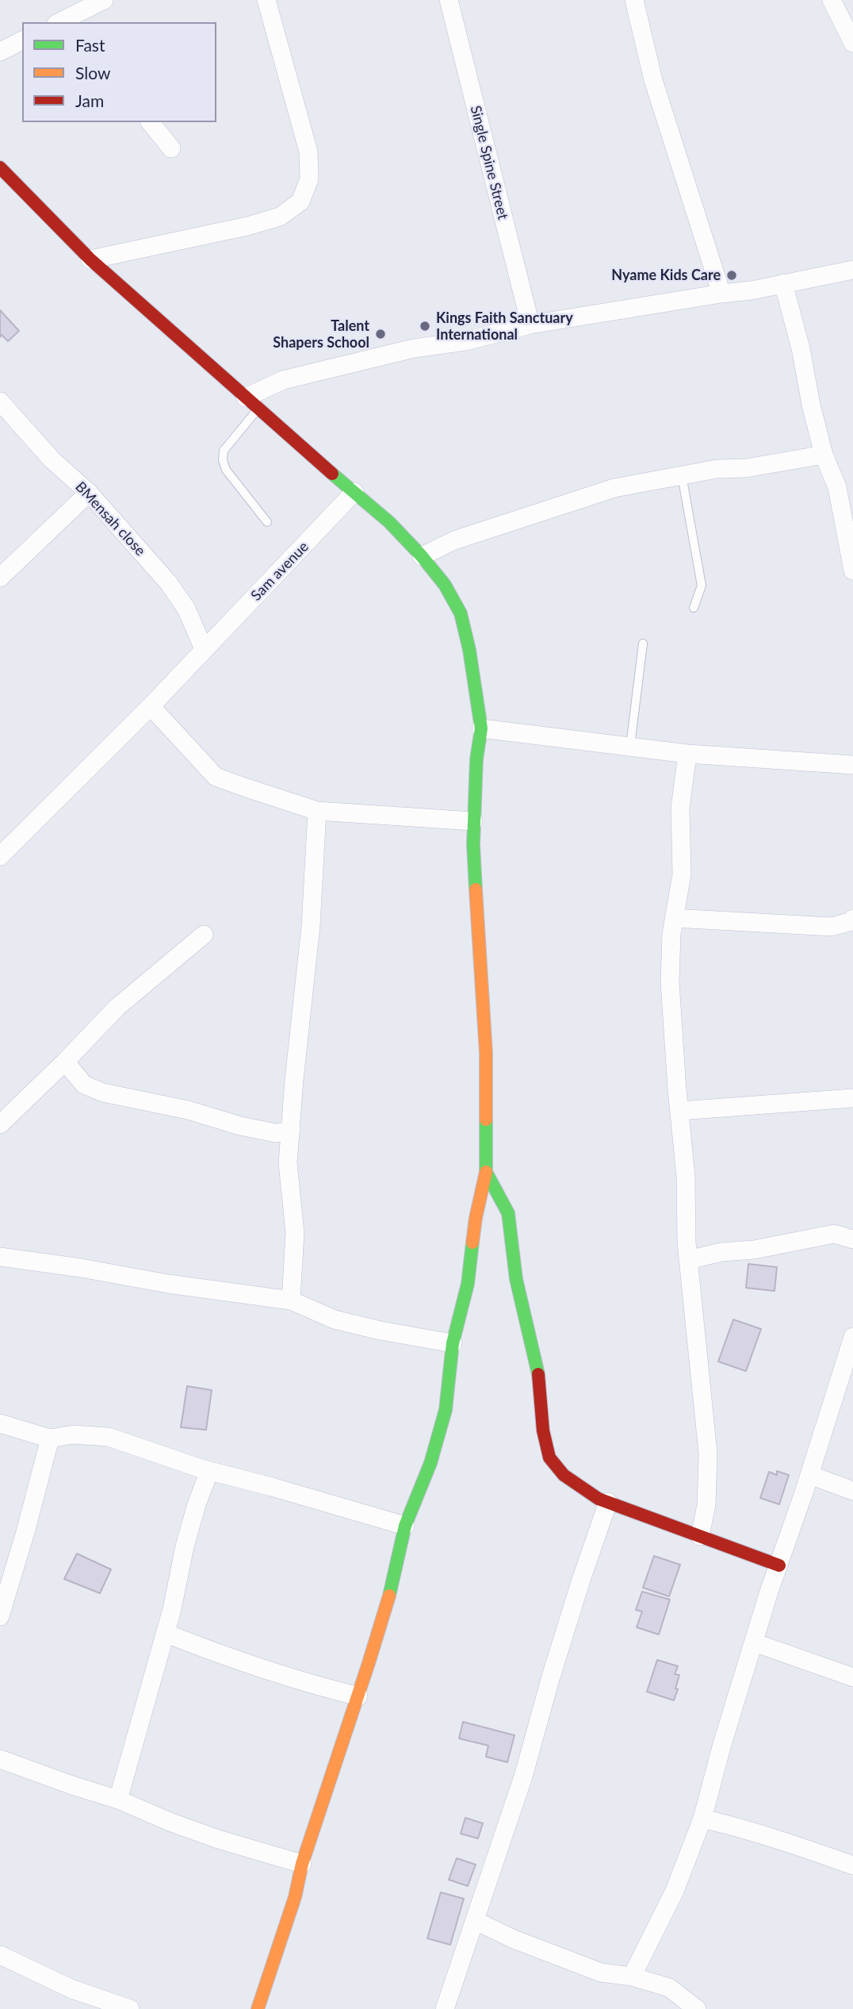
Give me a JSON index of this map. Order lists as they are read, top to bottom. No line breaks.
{"streets":{"street":["Single Spine Street","BMensah close","Sam avenue"]},"crossings":[["BMensah close","Sam avenue"]],"places":["Nyame Kids Care","Kings Faith Sanctuary International","Talent Shapers School"],"legend":["Fast","Slow","Jam"]}
